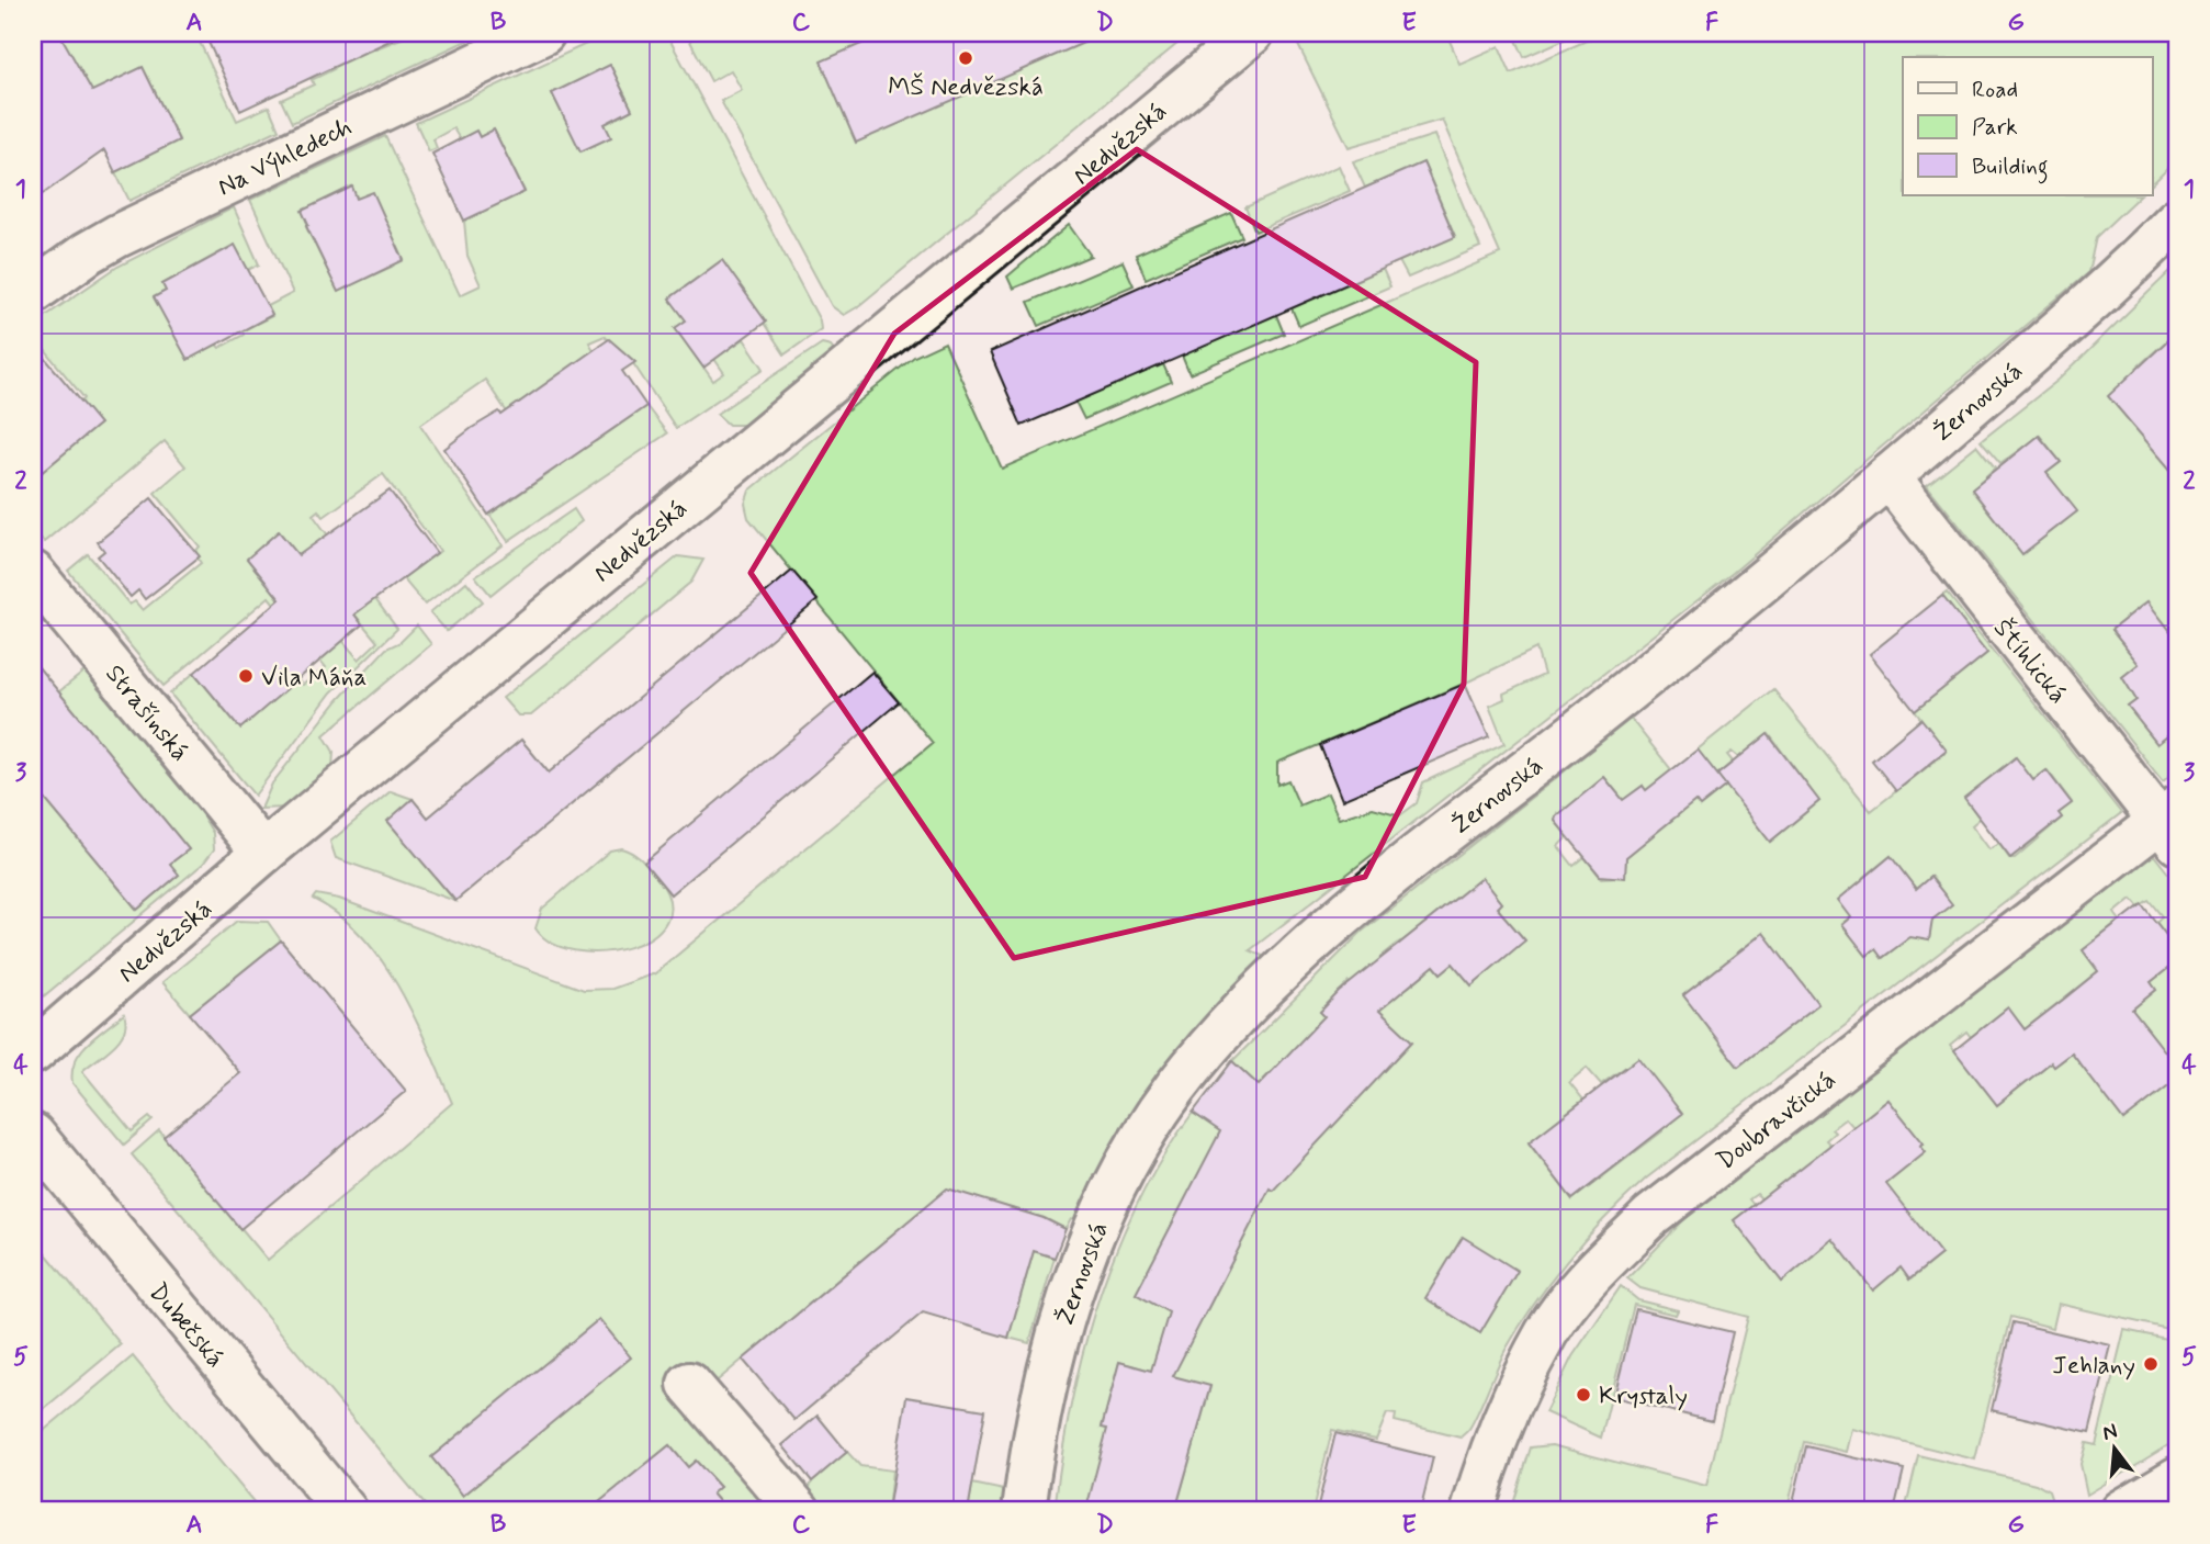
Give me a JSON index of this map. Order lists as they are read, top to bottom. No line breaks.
{"streets":{"street":["Nedvězská","Na Výhledech","Žernovská","Štíhlická","Strašínská","Doubravčická","Dubečská"]},"crossings":[["Nedvězská","Strašínská"],["Žernovská","Štíhlická"],["Štíhlická","Doubravčická"]],"places":["MŠ Nedvězská","Vila Máňa","Jehlany","Krystaly"],"legend":["Road","Park","Building"],"north":"top","grid":{"columns":["A","B","C","D","E","F","G"],"rows":["1","2","3","4","5"]}}
